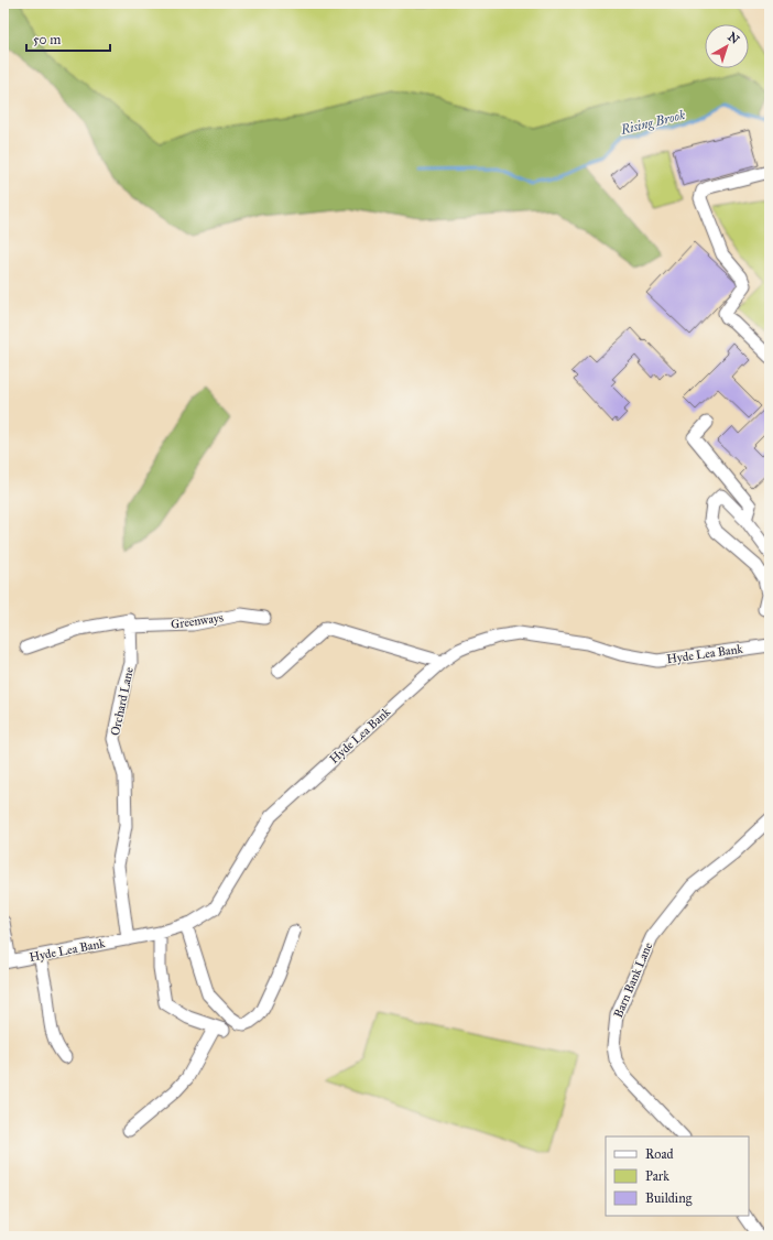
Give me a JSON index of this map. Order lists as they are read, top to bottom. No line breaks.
{"streets":{"street":["Greenways","Hyde Lea Bank","Orchard Lane","Barn Bank Lane"]},"crossings":[["Greenways","Orchard Lane"],["Hyde Lea Bank","Orchard Lane"]],"water":["Rising Brook"],"legend":["Road","Park","Building"],"scale_bar":"50 m","north":"top right"}
